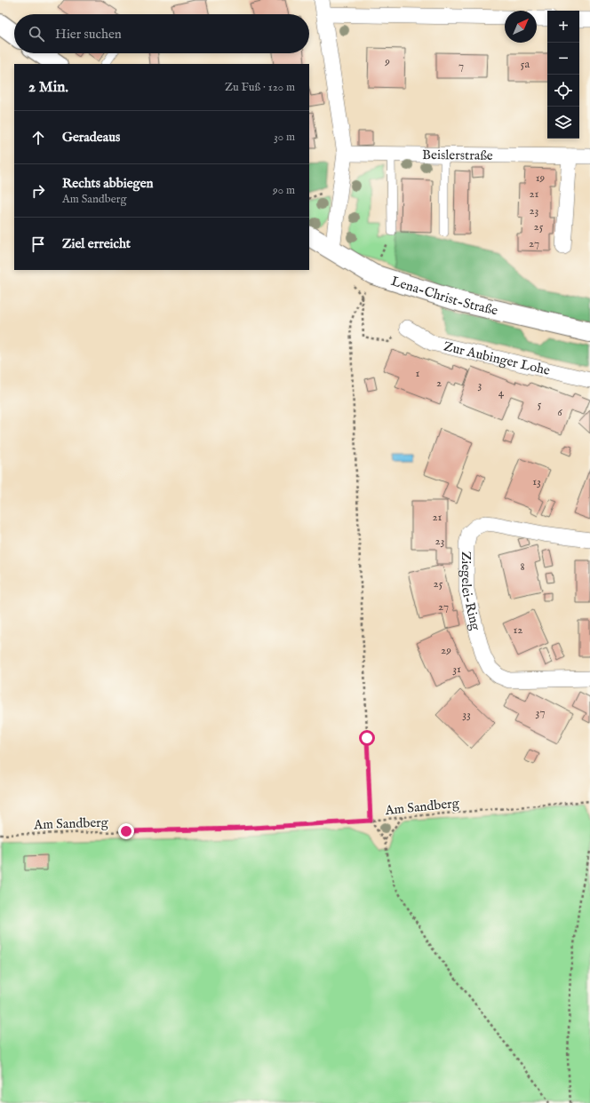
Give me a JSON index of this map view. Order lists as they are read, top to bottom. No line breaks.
{"streets":{"street":["Beislerstraße","Lena-Christ-Straße","Zur Aubinger Lohe","Ziegelei-Ring"],"path":["Am Sandberg"]},"house_numbers":["9","5a","7","19","21","23","25","27","1","2","3","4","5","6","13","21","23","8","25","27","12","29","31","37","33"],"north":"top right","page":{"map_buttons":["+","−"],"search":"Hier suchen","heading":["2 Min.","Zu Fuß · 120 m"],"list":[["Geradeaus","30 m"],["Rechts abbiegen","Am Sandberg","90 m"],"Ziel erreicht"]}}
